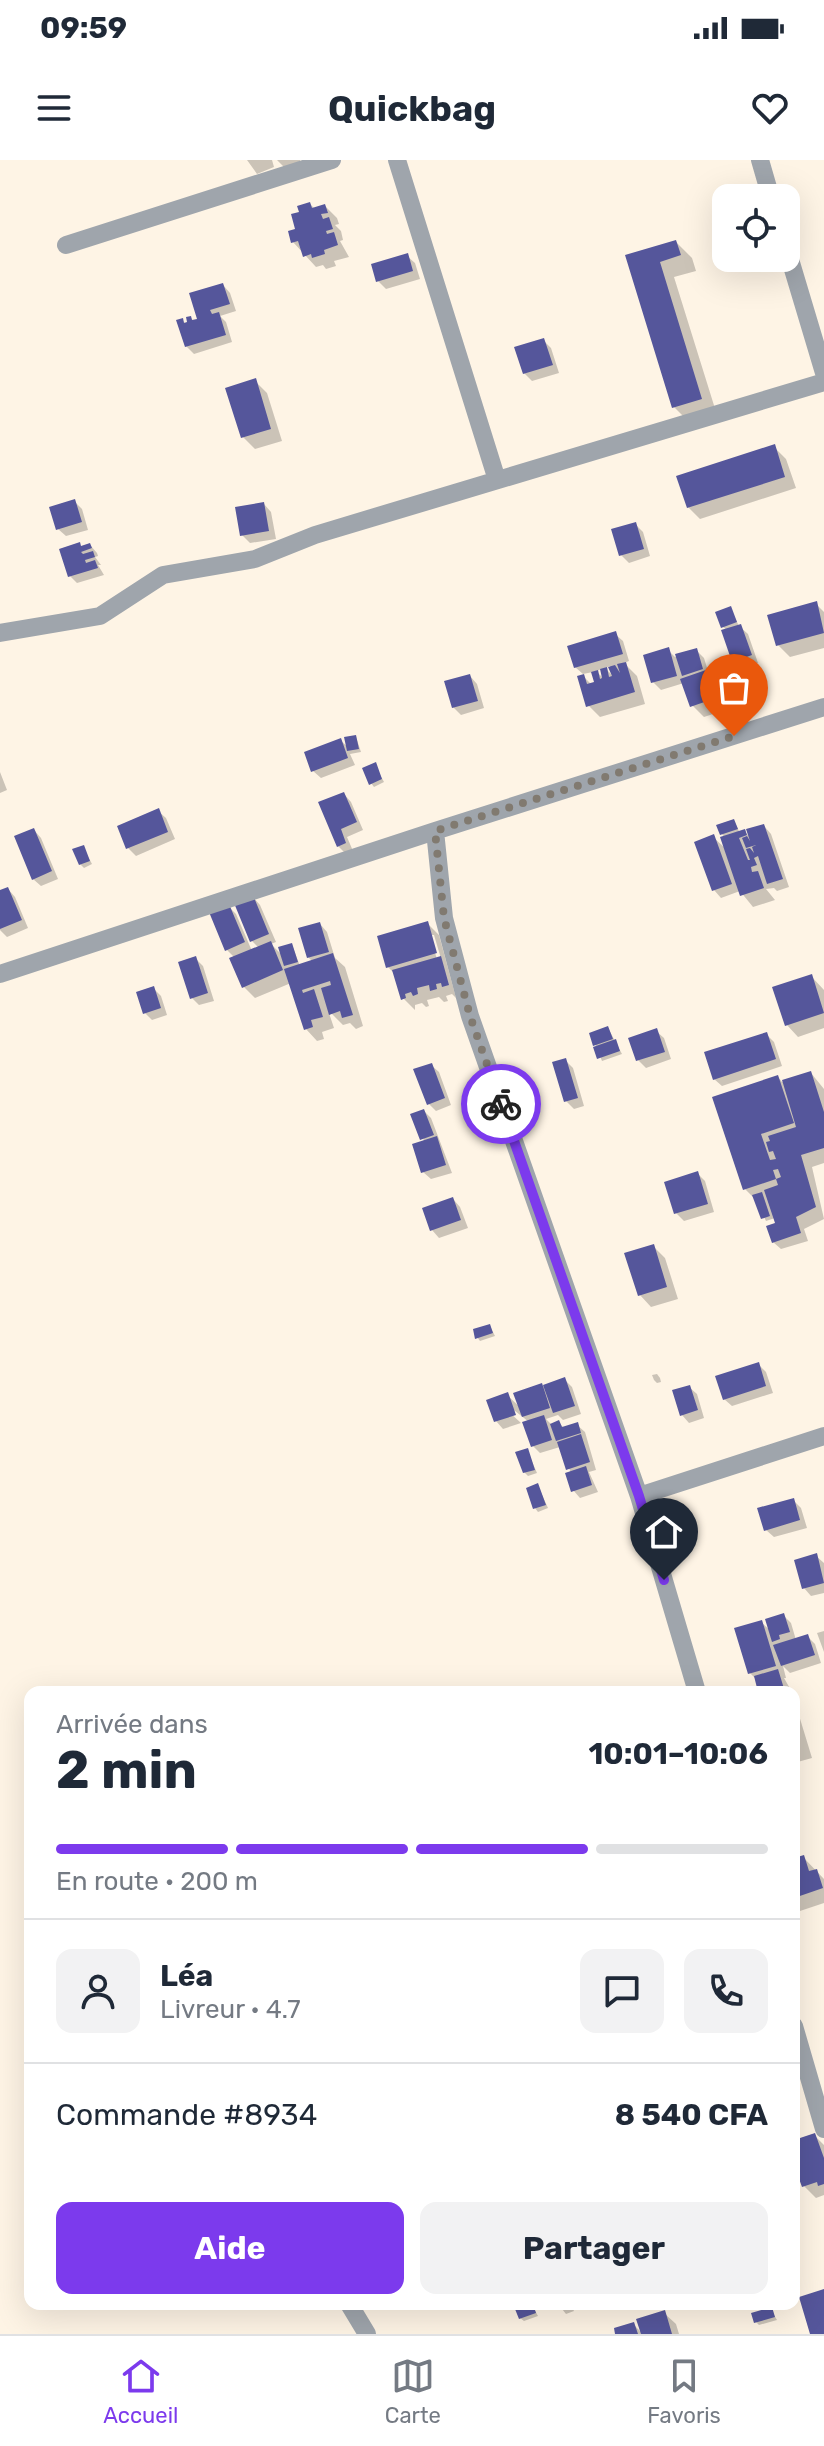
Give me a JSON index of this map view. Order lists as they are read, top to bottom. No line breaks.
{"page":{"status":"09:59","header":"Quickbag","heading":["2 min","Arrivée dans","10:01–10:06"],"panel":["Léa","Livreur · 4.7","Commande #8934","8 540 CFA"],"bar":"En route · 200 m","buttons":["Aide","Partager"],"tabs":["Accueil","Carte","Favoris"]}}
